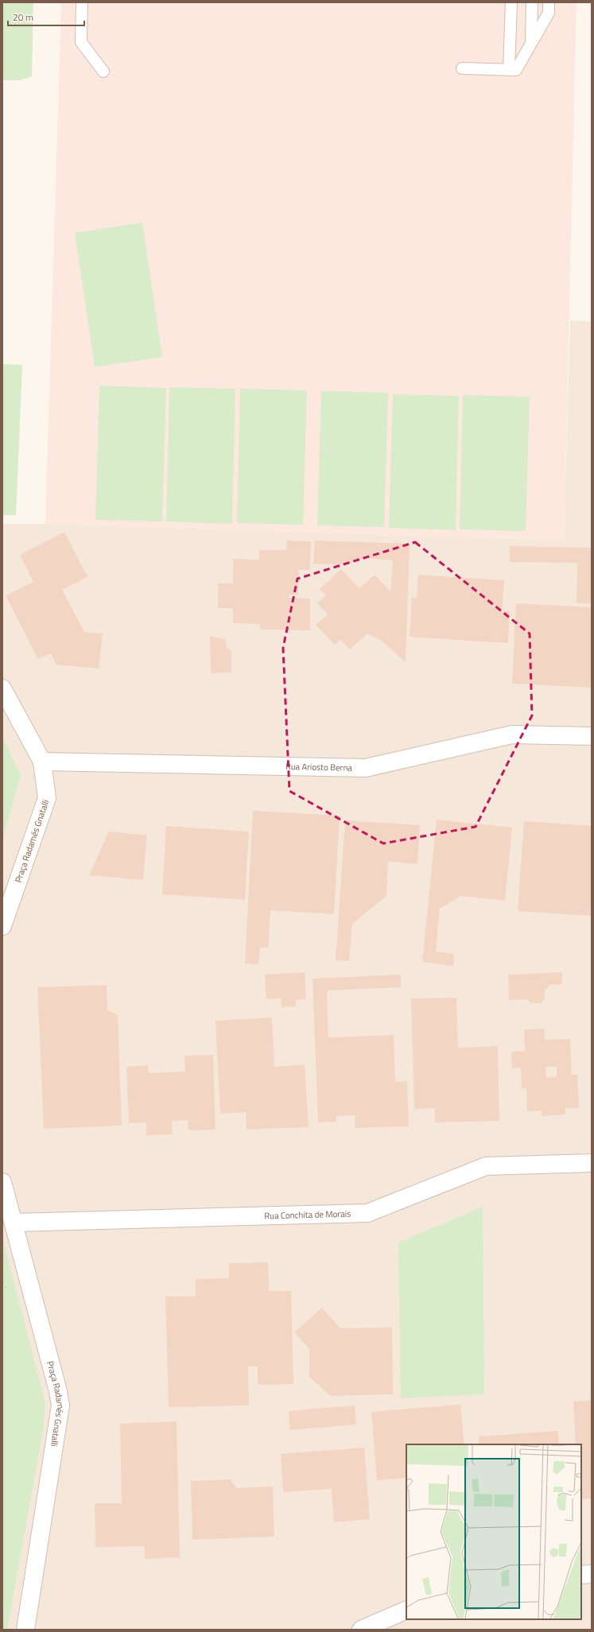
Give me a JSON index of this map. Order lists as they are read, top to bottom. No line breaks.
{"streets":{"street":["Rua Ariosto Berna","Praça Radamés Gnatalli","Rua Conchita de Morais"]},"crossings":[["Rua Ariosto Berna","Praça Radamés Gnatalli"],["Praça Radamés Gnatalli","Rua Conchita de Morais"]],"scale_bar":"20 m"}
